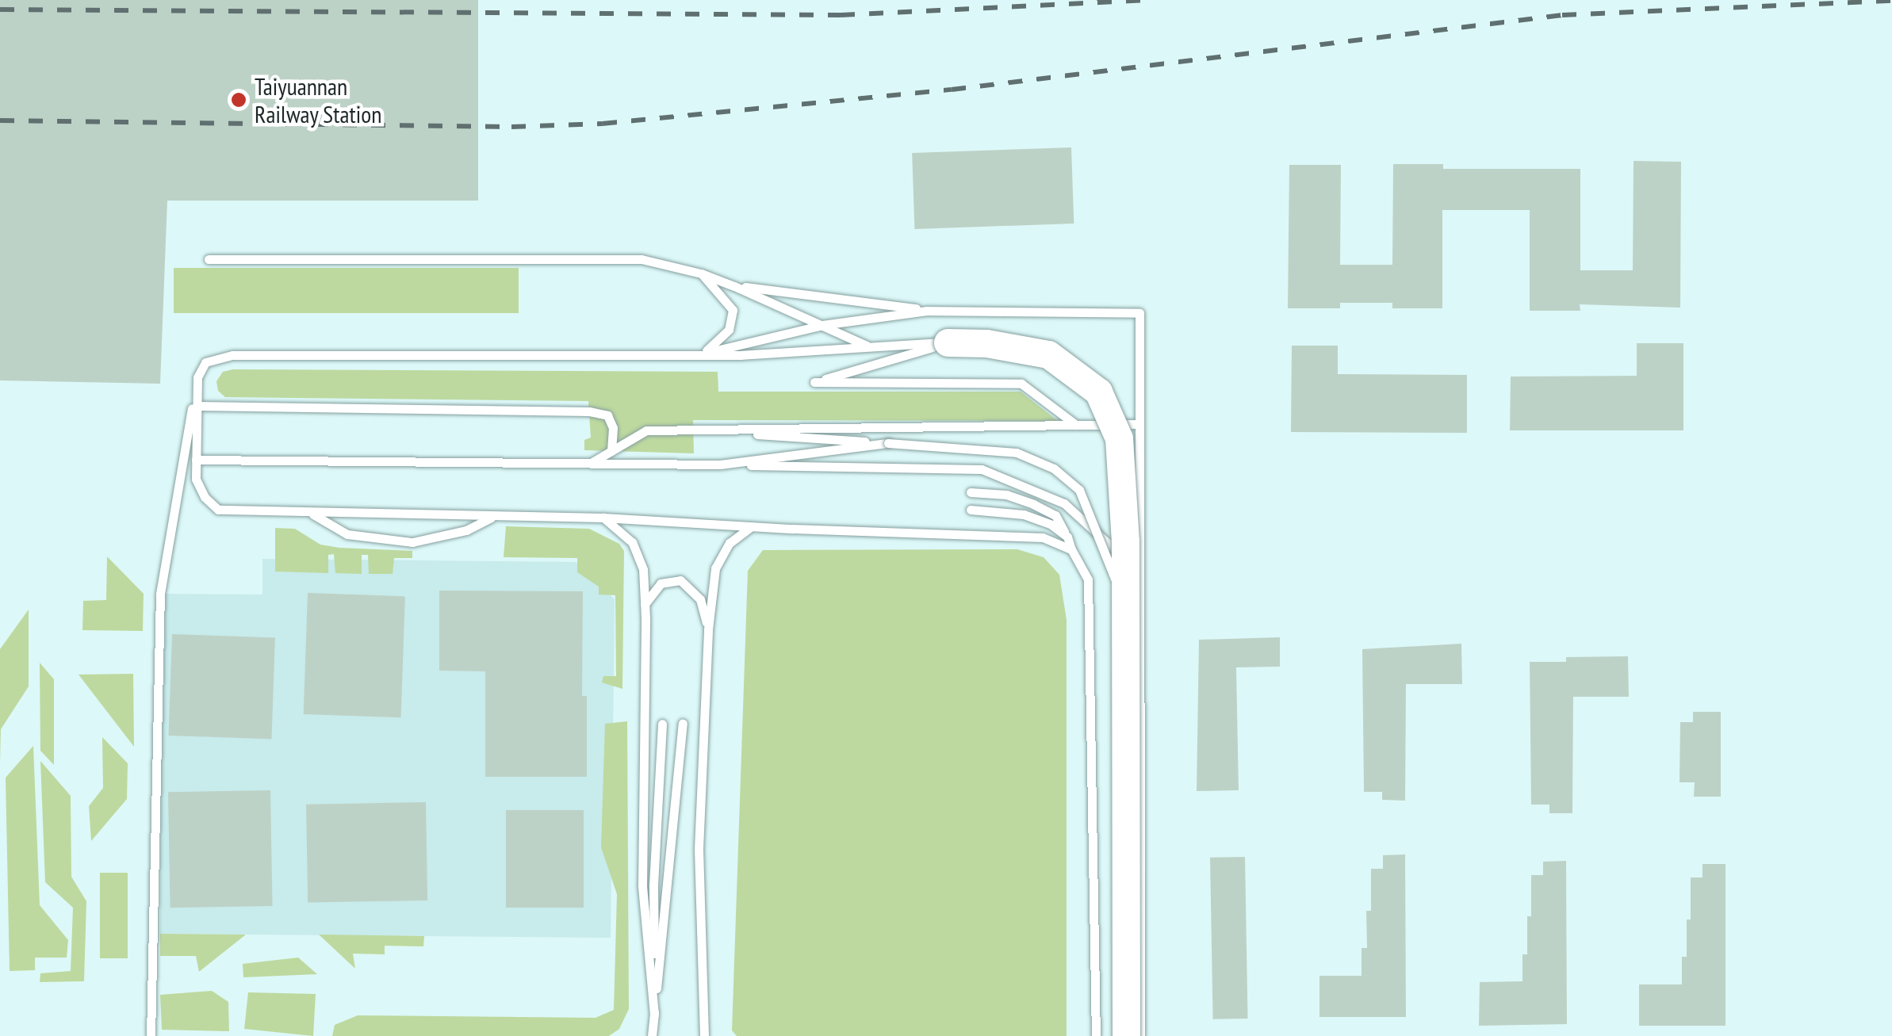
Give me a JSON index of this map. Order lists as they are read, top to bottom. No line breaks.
{"places":["Taiyuannan Railway Station"]}
